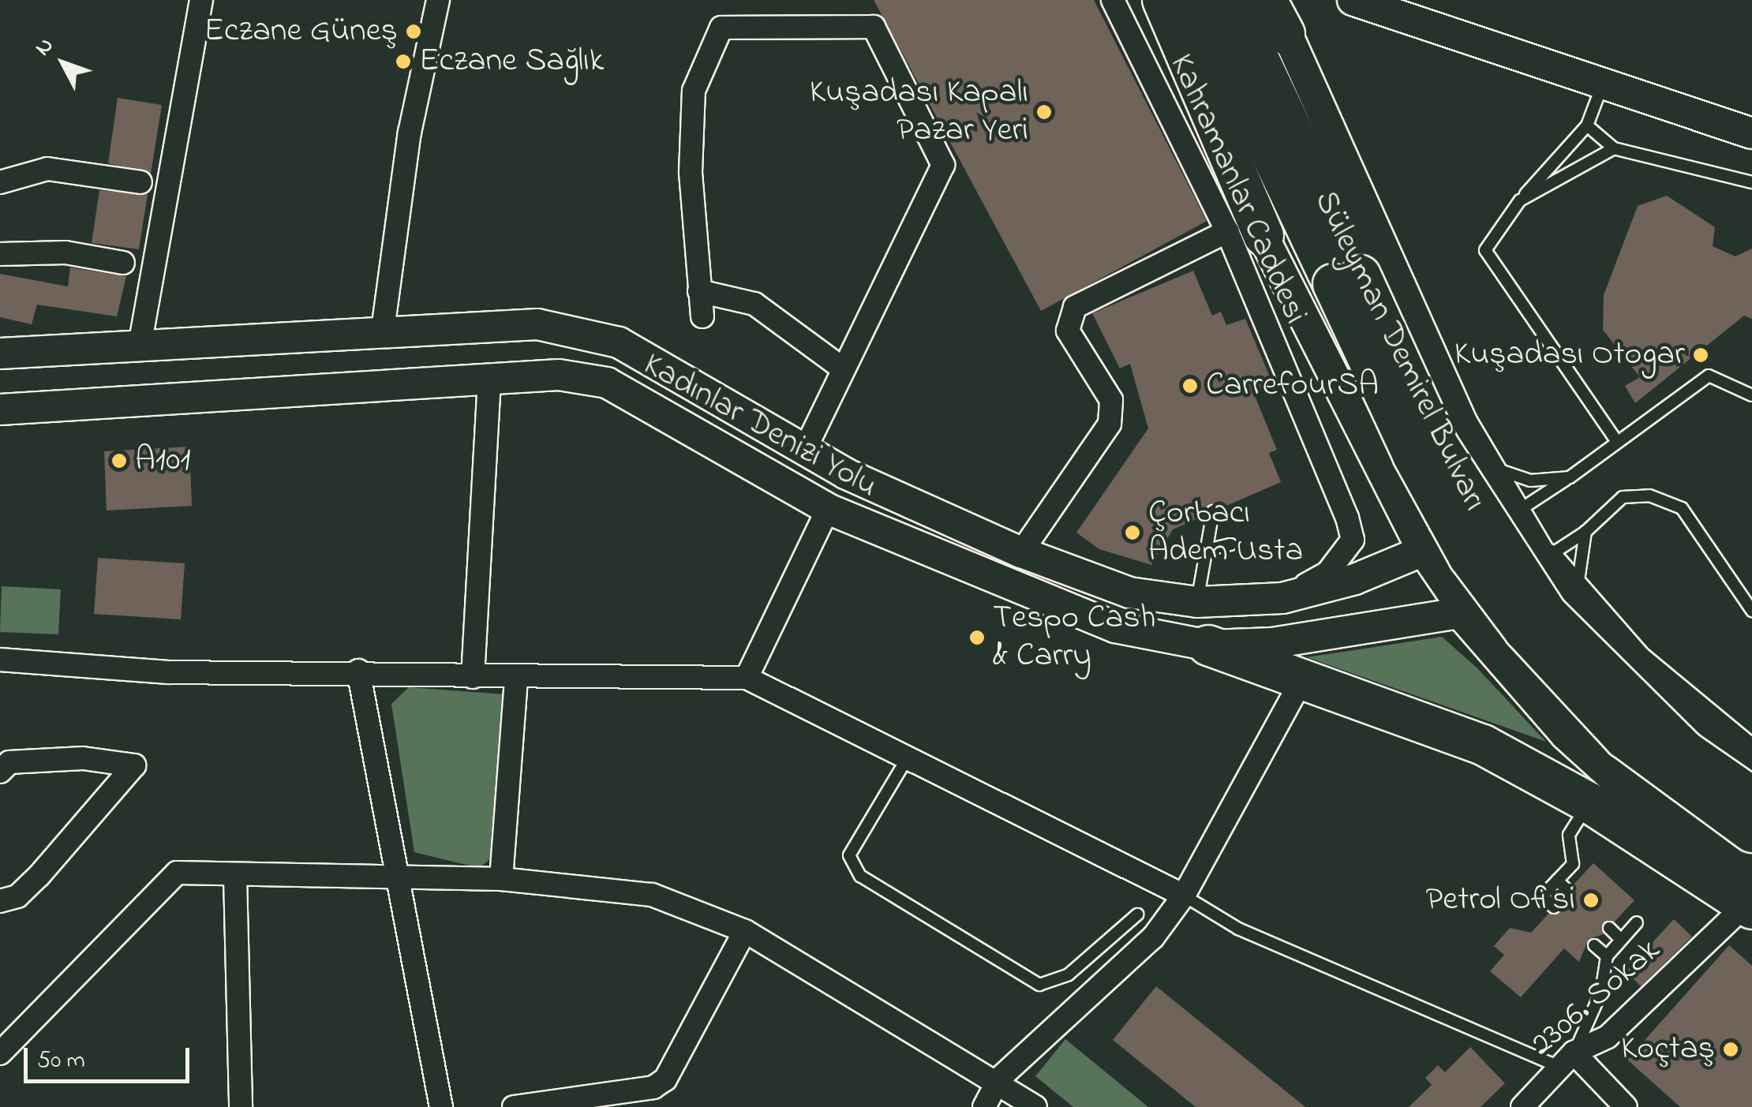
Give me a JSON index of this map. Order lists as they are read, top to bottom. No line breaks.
{"streets":{"highway":["Süleyman Demirel Bulvarı"],"main road":["Kadınlar Denizi Yolu"],"street":["Kahramanlar Caddesi","2306. Sokak"]},"crossings":[["Kahramanlar Caddesi","Kadınlar Denizi Yolu"]],"places":["Eczane Güneş","Eczane Sağlık","Kuşadası Kapalı Pazar Yeri","Kuşadası Otogar","CarrefourSA","A101","Çorbacı Adem Usta","Tespo Cash & Carry","Petrol Ofisi","Koçtaş"],"scale_bar":"50 m","north":"top left"}
